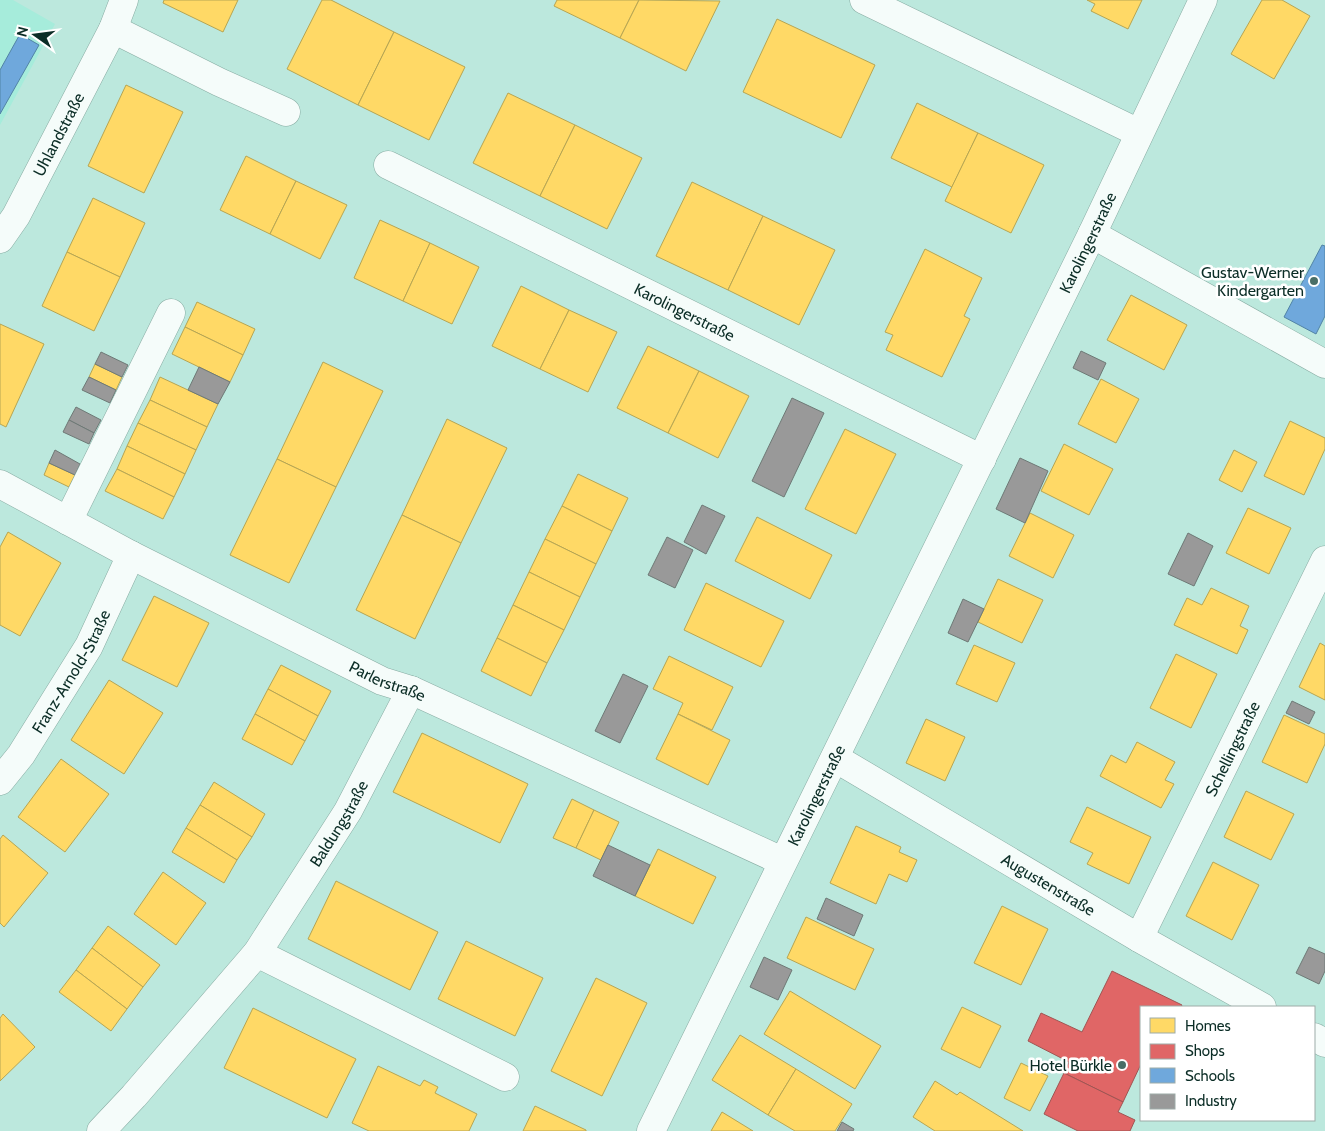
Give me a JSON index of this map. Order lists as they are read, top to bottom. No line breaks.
{"streets":{"street":["Uhlandstraße","Karolingerstraße","Franz-Arnold-Straße","Parlerstraße","Schellingstraße","Baldungstraße","Augustenstraße"]},"crossings":[["Karolingerstraße","Parlerstraße"],["Karolingerstraße","Augustenstraße"],["Franz-Arnold-Straße","Parlerstraße"],["Parlerstraße","Baldungstraße"],["Schellingstraße","Augustenstraße"]],"places":["Gustav-Werner Kindergarten","Hotel Bürkle"],"legend":["Homes","Shops","Schools","Industry"],"north":"left"}
